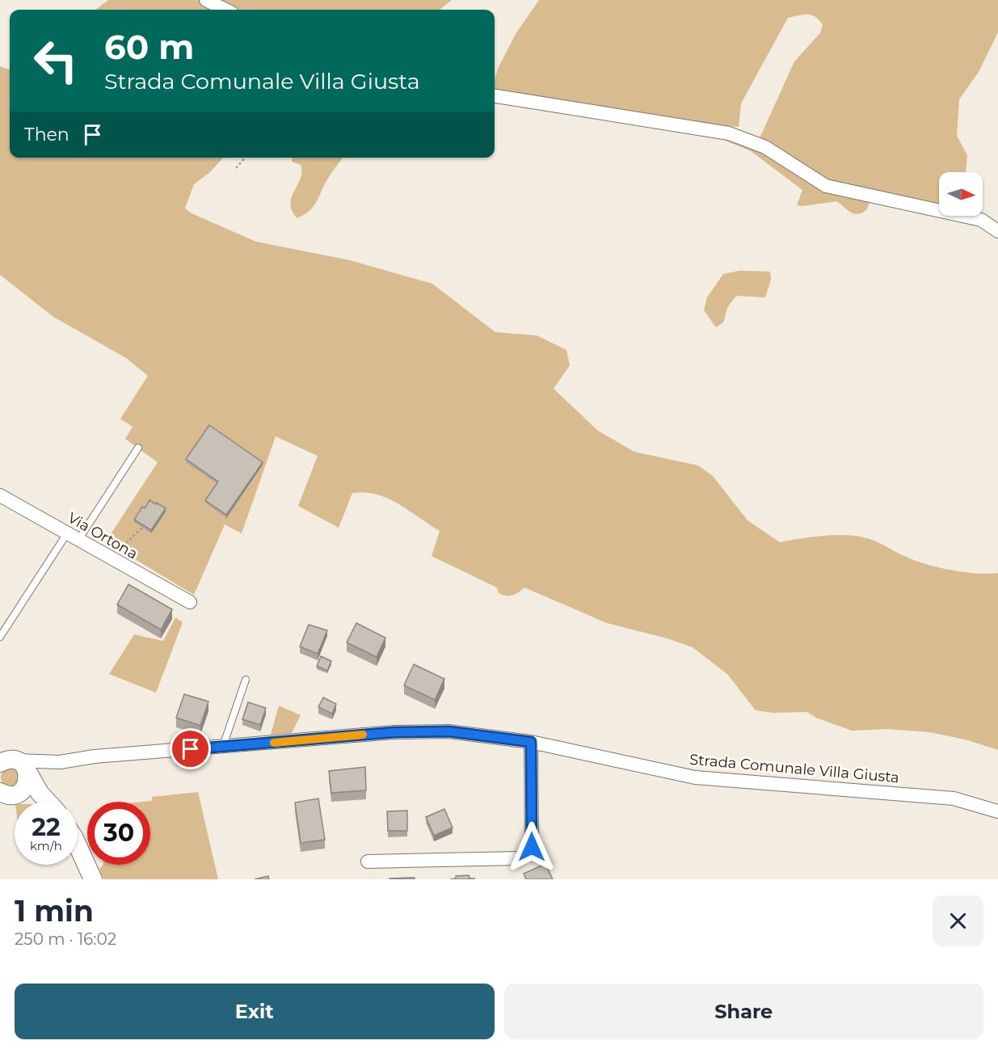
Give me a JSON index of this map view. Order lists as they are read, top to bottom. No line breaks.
{"streets":{"street":["Via Ortona","Strada Comunale Villa Giusta"]},"north":"right","page":{"turn":["60 m","Strada Comunale Villa Giusta"],"then":"Then","speed":"22 km/h","limit":"30","heading":["1 min","250 m · 16:02"],"buttons":["Exit","Share"]}}
